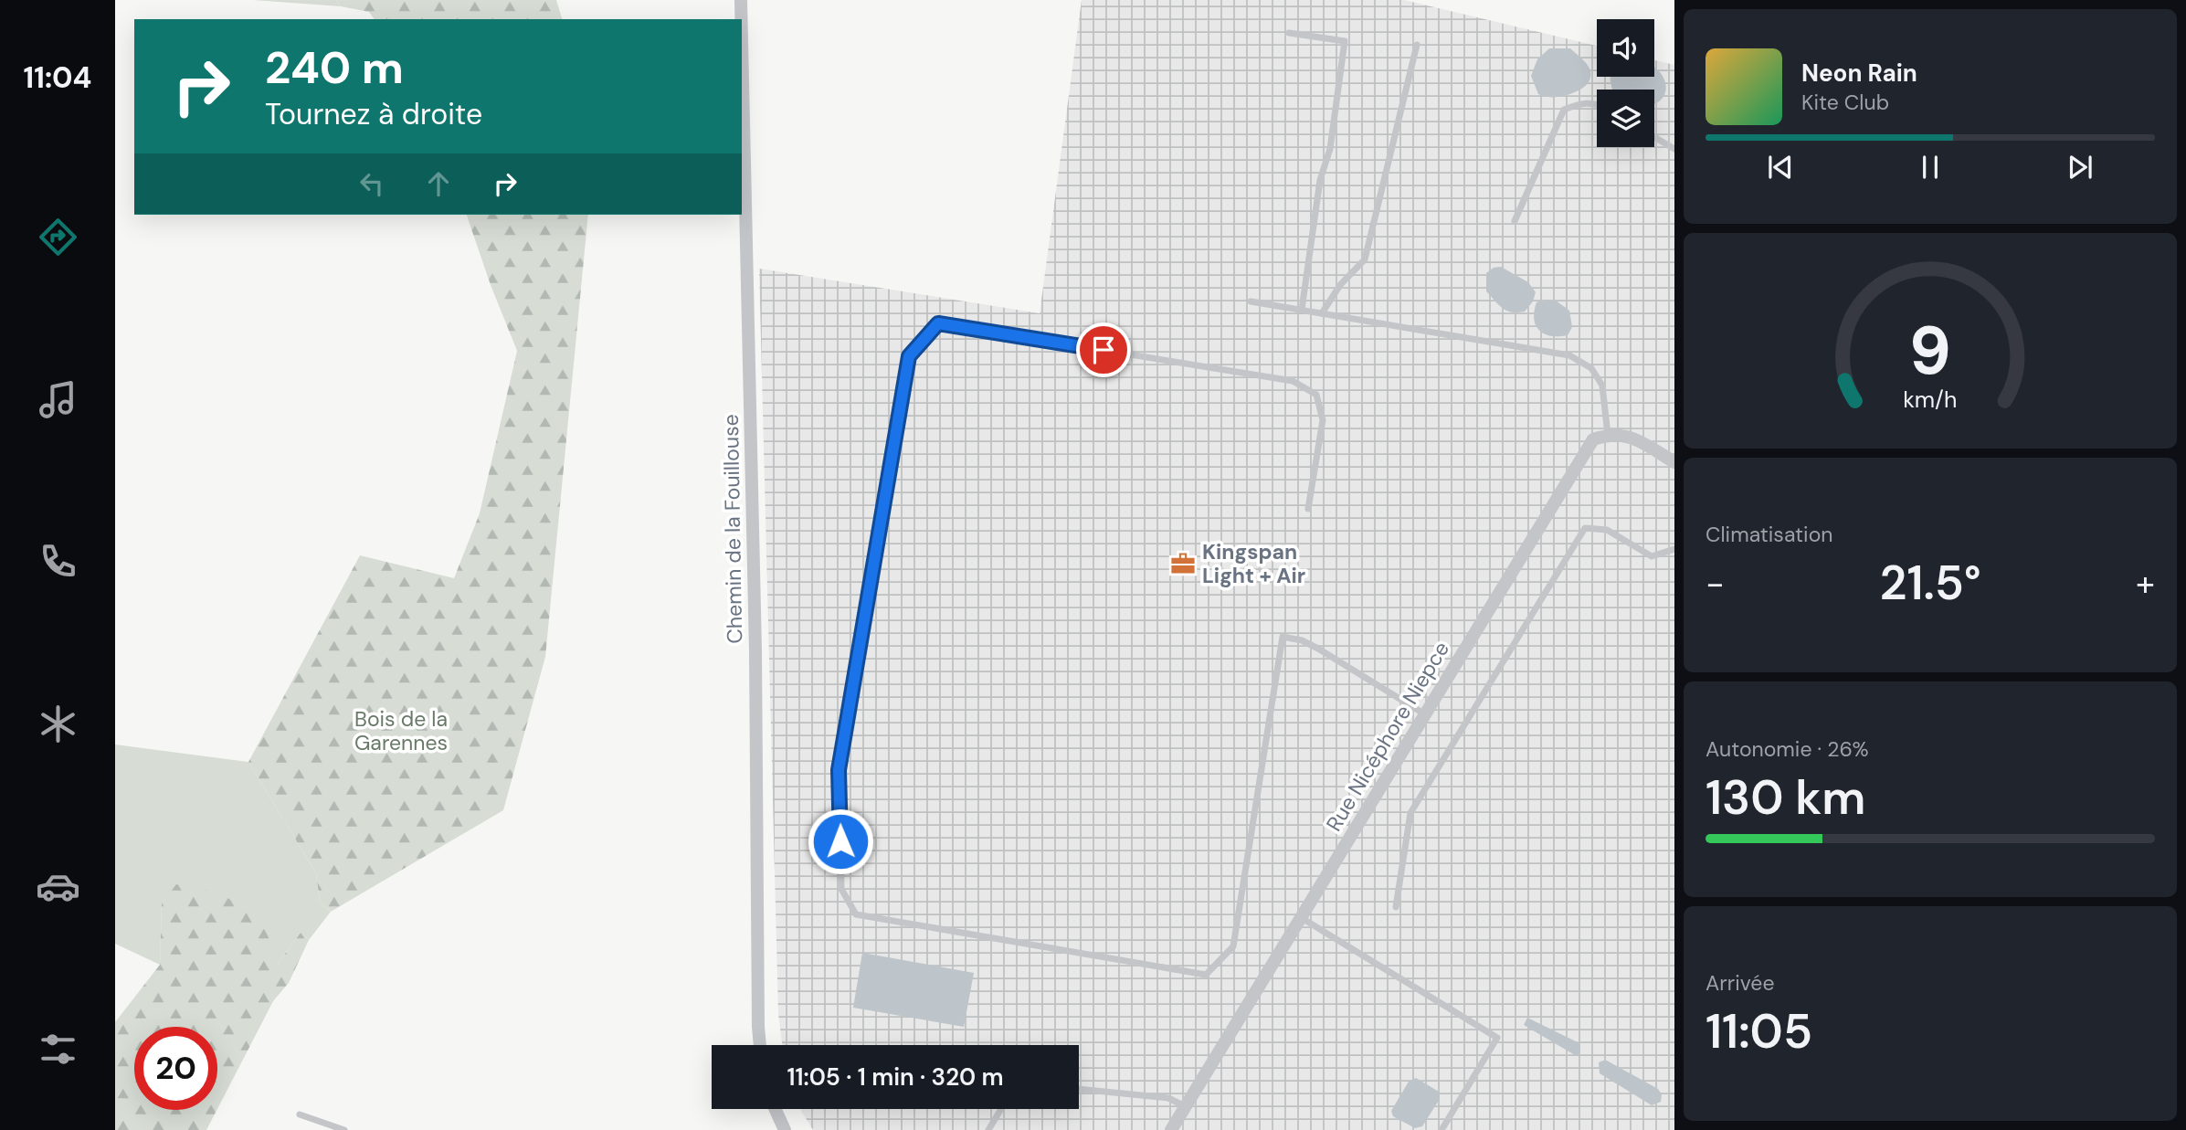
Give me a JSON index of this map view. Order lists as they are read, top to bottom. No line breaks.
{"streets":{"street":["Chemin de la Fouillouse","Rue Nicéphore Niepce"]},"parks":["Bois de la Garennes"],"places":{"office":["Kingspan Light + Air"]},"page":{"tabs":"11:04","turn":["240 m","Tournez à droite"],"song":["Neon Rain","Kite Club"],"tile":["Climatisation",["Autonomie · 26%","130 km"],["Arrivée","11:05"]],"heat":["−","21.5°","+"],"limit":"20","trip":"11:05 · 1 min · 320 m","gauge":["9","km/h"]}}
